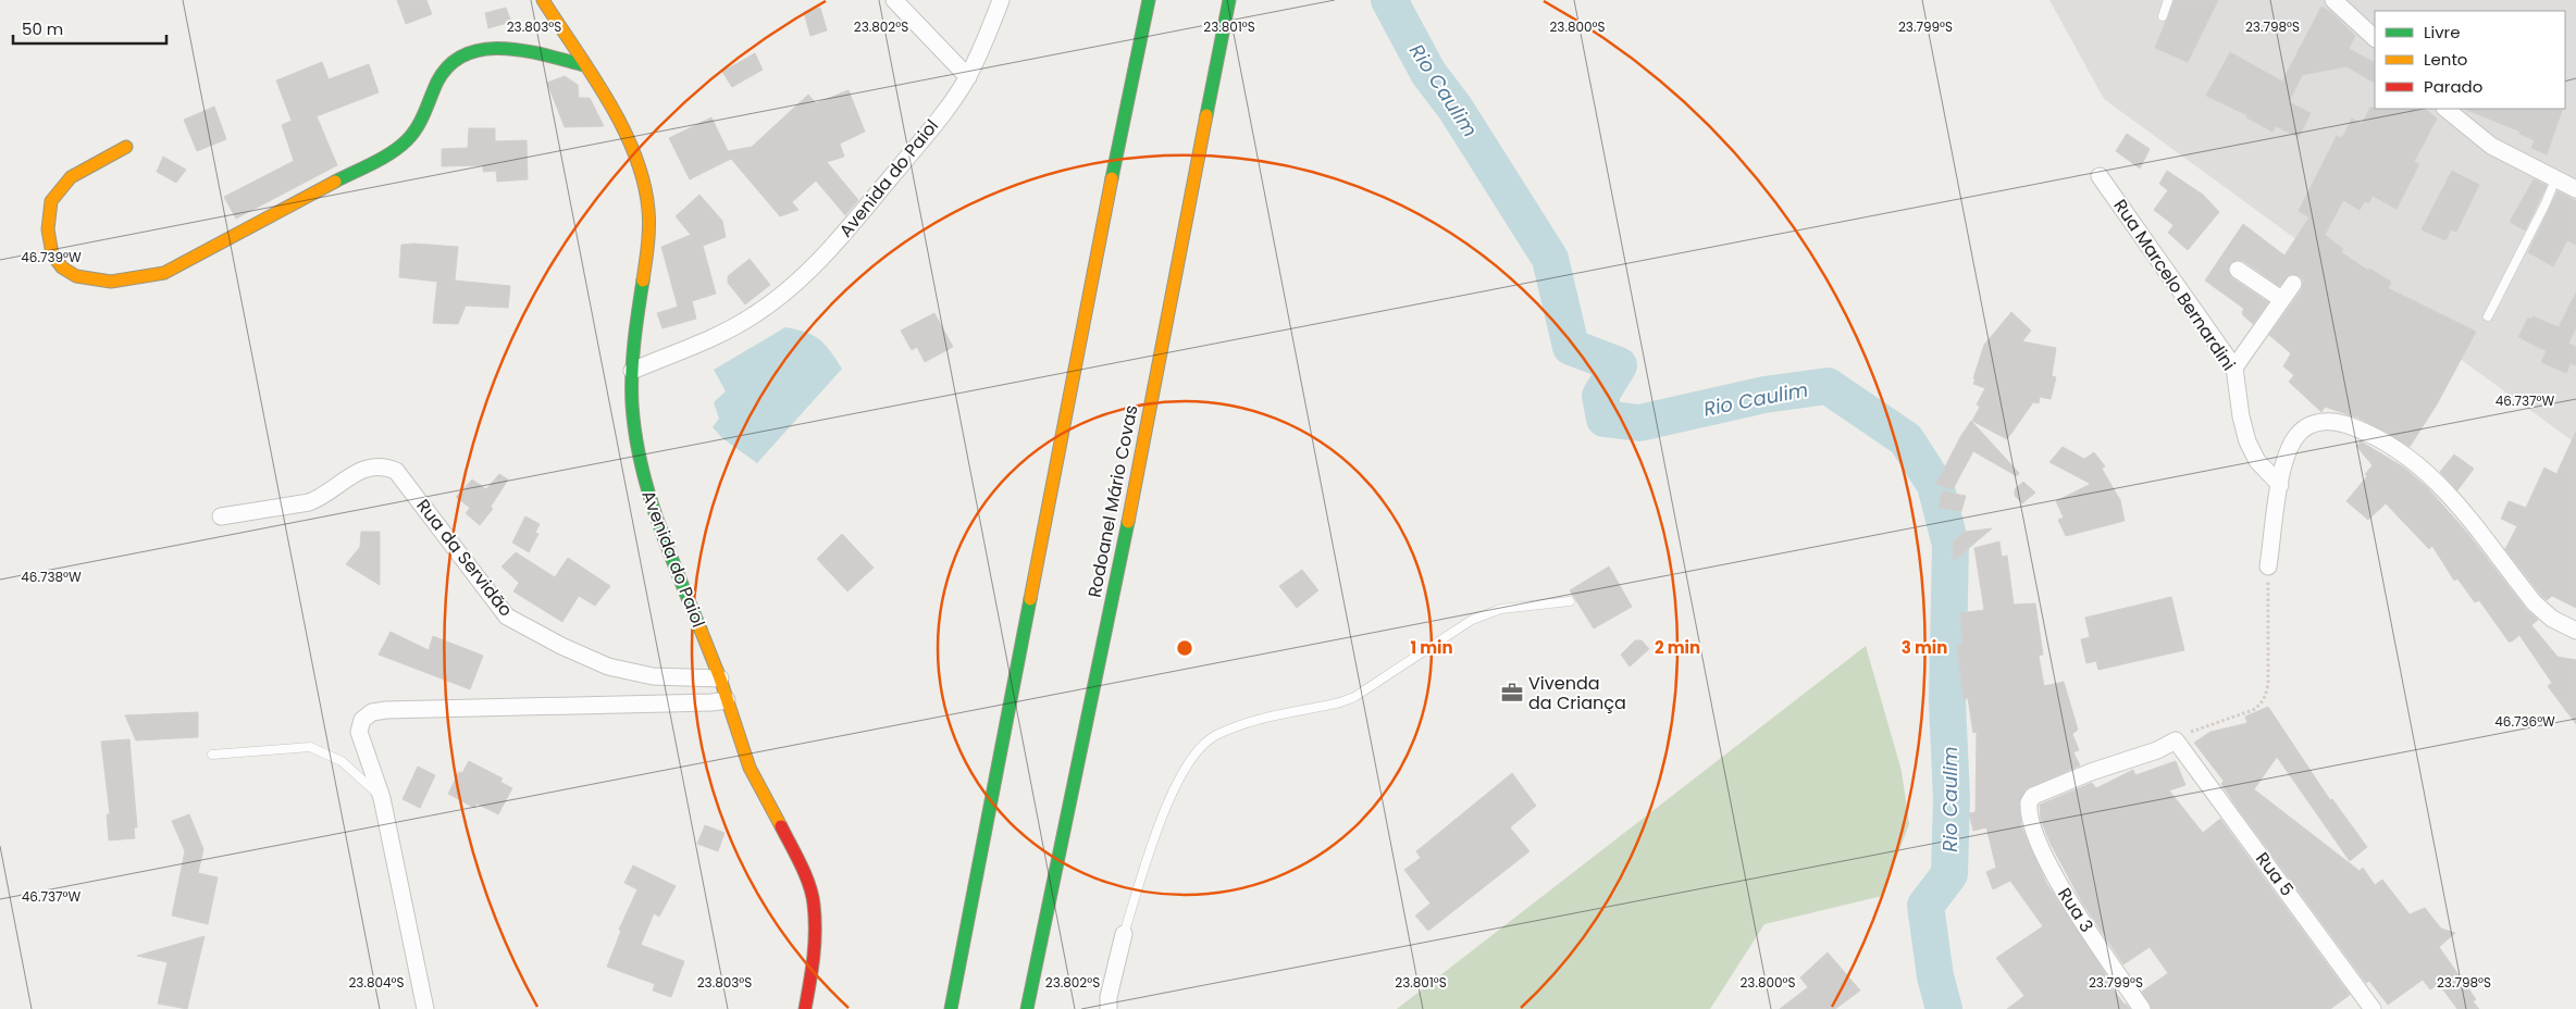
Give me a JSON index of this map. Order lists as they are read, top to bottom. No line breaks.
{"streets":{"main road":["Avenida do Paiol","Rodoanel Mário Covas"],"street":["Rua Marcelo Bernardini","Rua da Servidão","Rua 5","Rua 3"]},"crossings":[["Avenida do Paiol","Rua da Servidão"],["Rua 5","Rua 3"]],"water":["Rio Caulim"],"places":{"office":["Vivenda da Criança"]},"legend":["Livre","Lento","Parado"],"scale_bar":"50 m","coordinates":["23.803°S","23.802°S","23.801°S","23.800°S","23.799°S","23.798°S","46.739°W","46.737°W","46.738°W","46.736°W","23.804°S"],"rings":["1 min","2 min","3 min"]}
